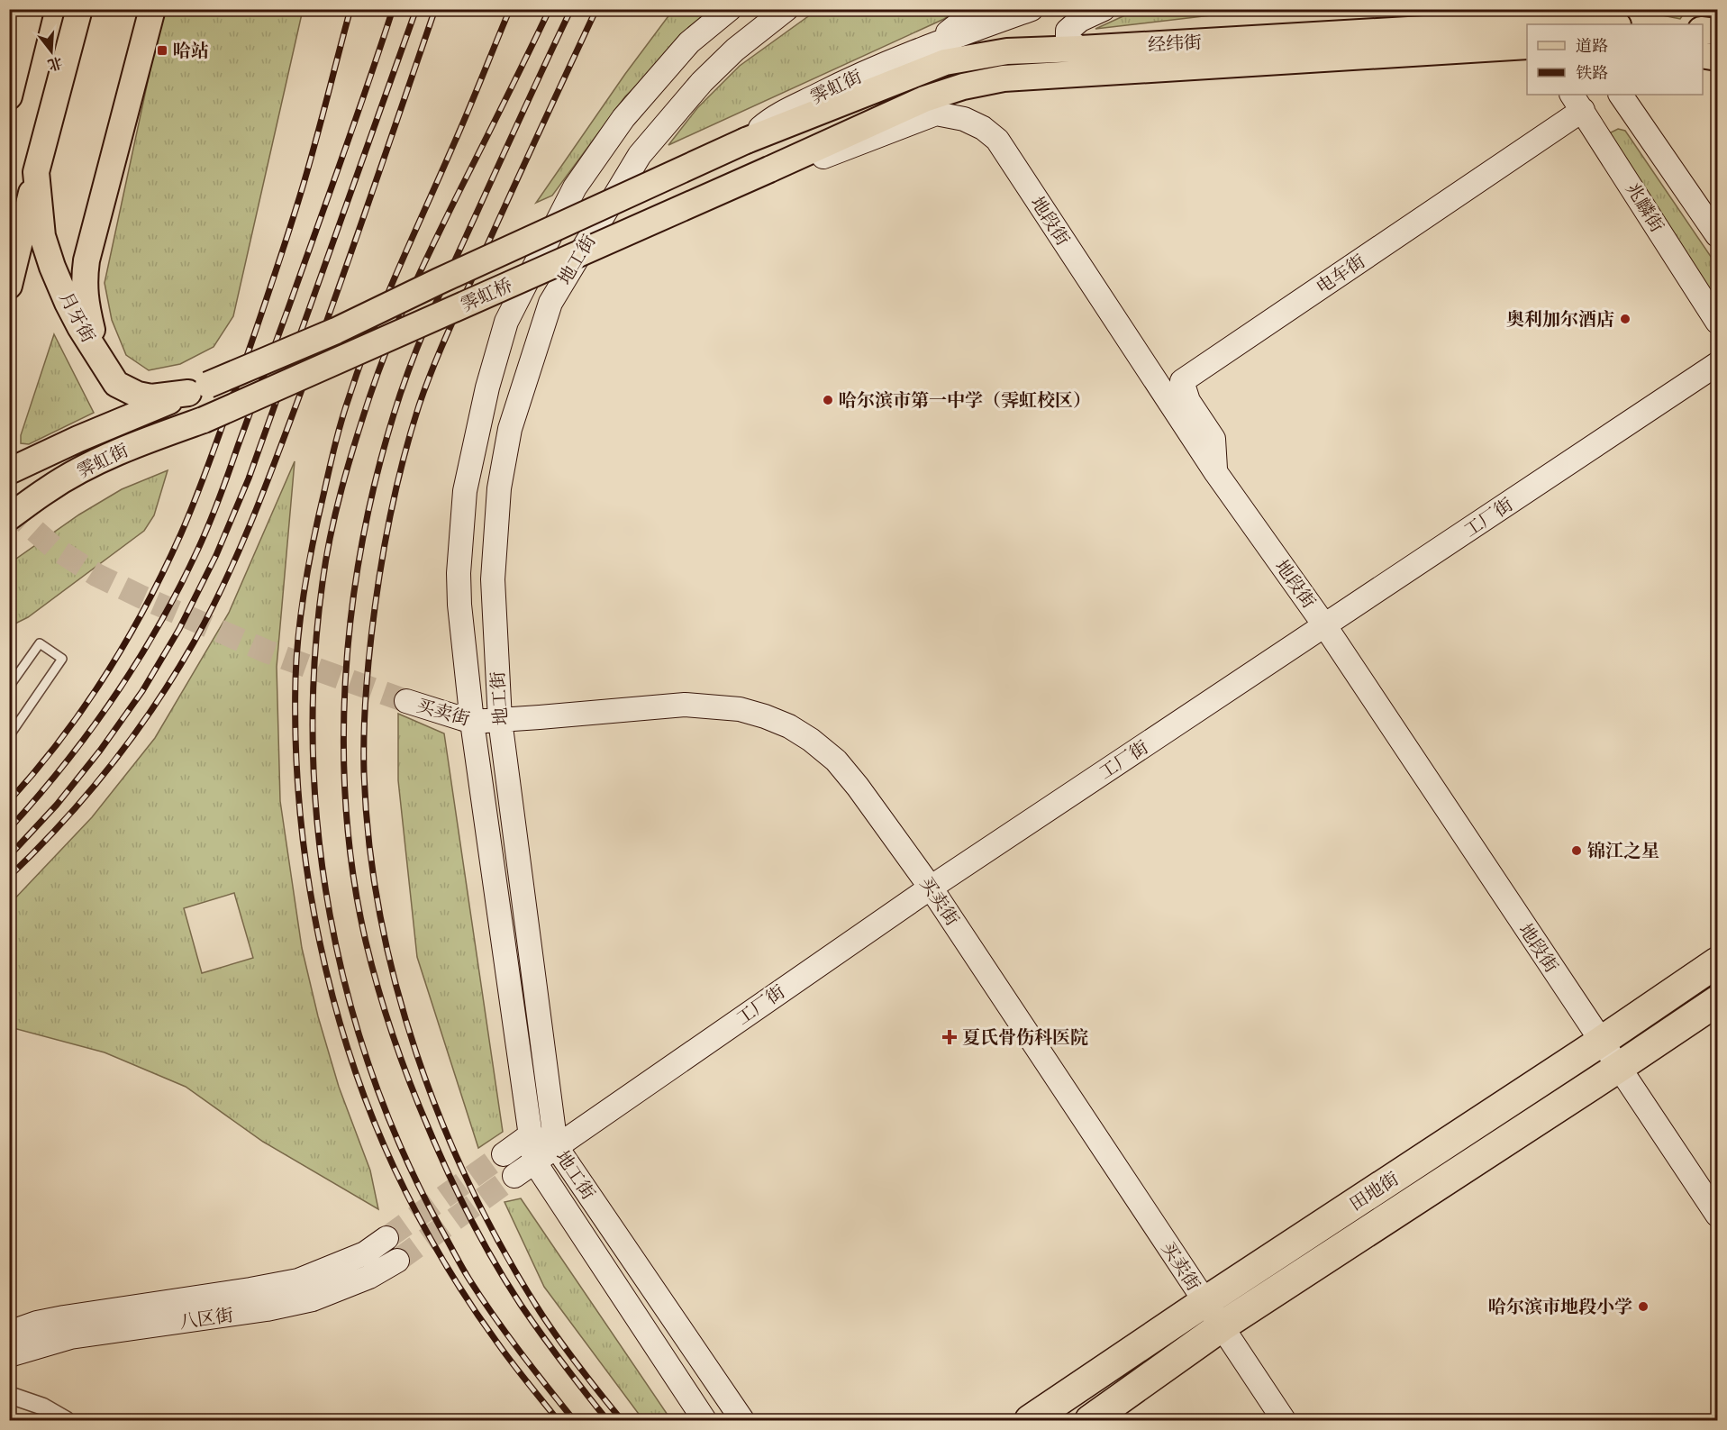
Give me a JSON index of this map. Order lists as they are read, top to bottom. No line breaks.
{"streets":{"highway":["田地街"],"main road":["经纬街","霁虹街","兆麟街","地段街","地工街","电车街","霁虹桥","月牙街","工厂街","买卖街","八区街"]},"crossings":[["经纬街","霁虹街"],["经纬街","地段街"],["经纬街","霁虹桥"],["霁虹街","霁虹桥"],["霁虹街","月牙街"],["兆麟街","电车街"],["地段街","电车街"],["地段街","霁虹桥"],["地段街","工厂街"],["地段街","田地街"],["地工街","工厂街"],["地工街","买卖街"],["霁虹桥","月牙街"],["工厂街","买卖街"],["买卖街","田地街"]],"places":{"transit":["哈站"],"other":["奥利加尔酒店","哈尔滨市第一中学（霁虹校区）","锦江之星","哈尔滨市地段小学"],"health":["夏氏骨伤科医院"]},"legend":["道路","铁路"],"north":"bottom"}
